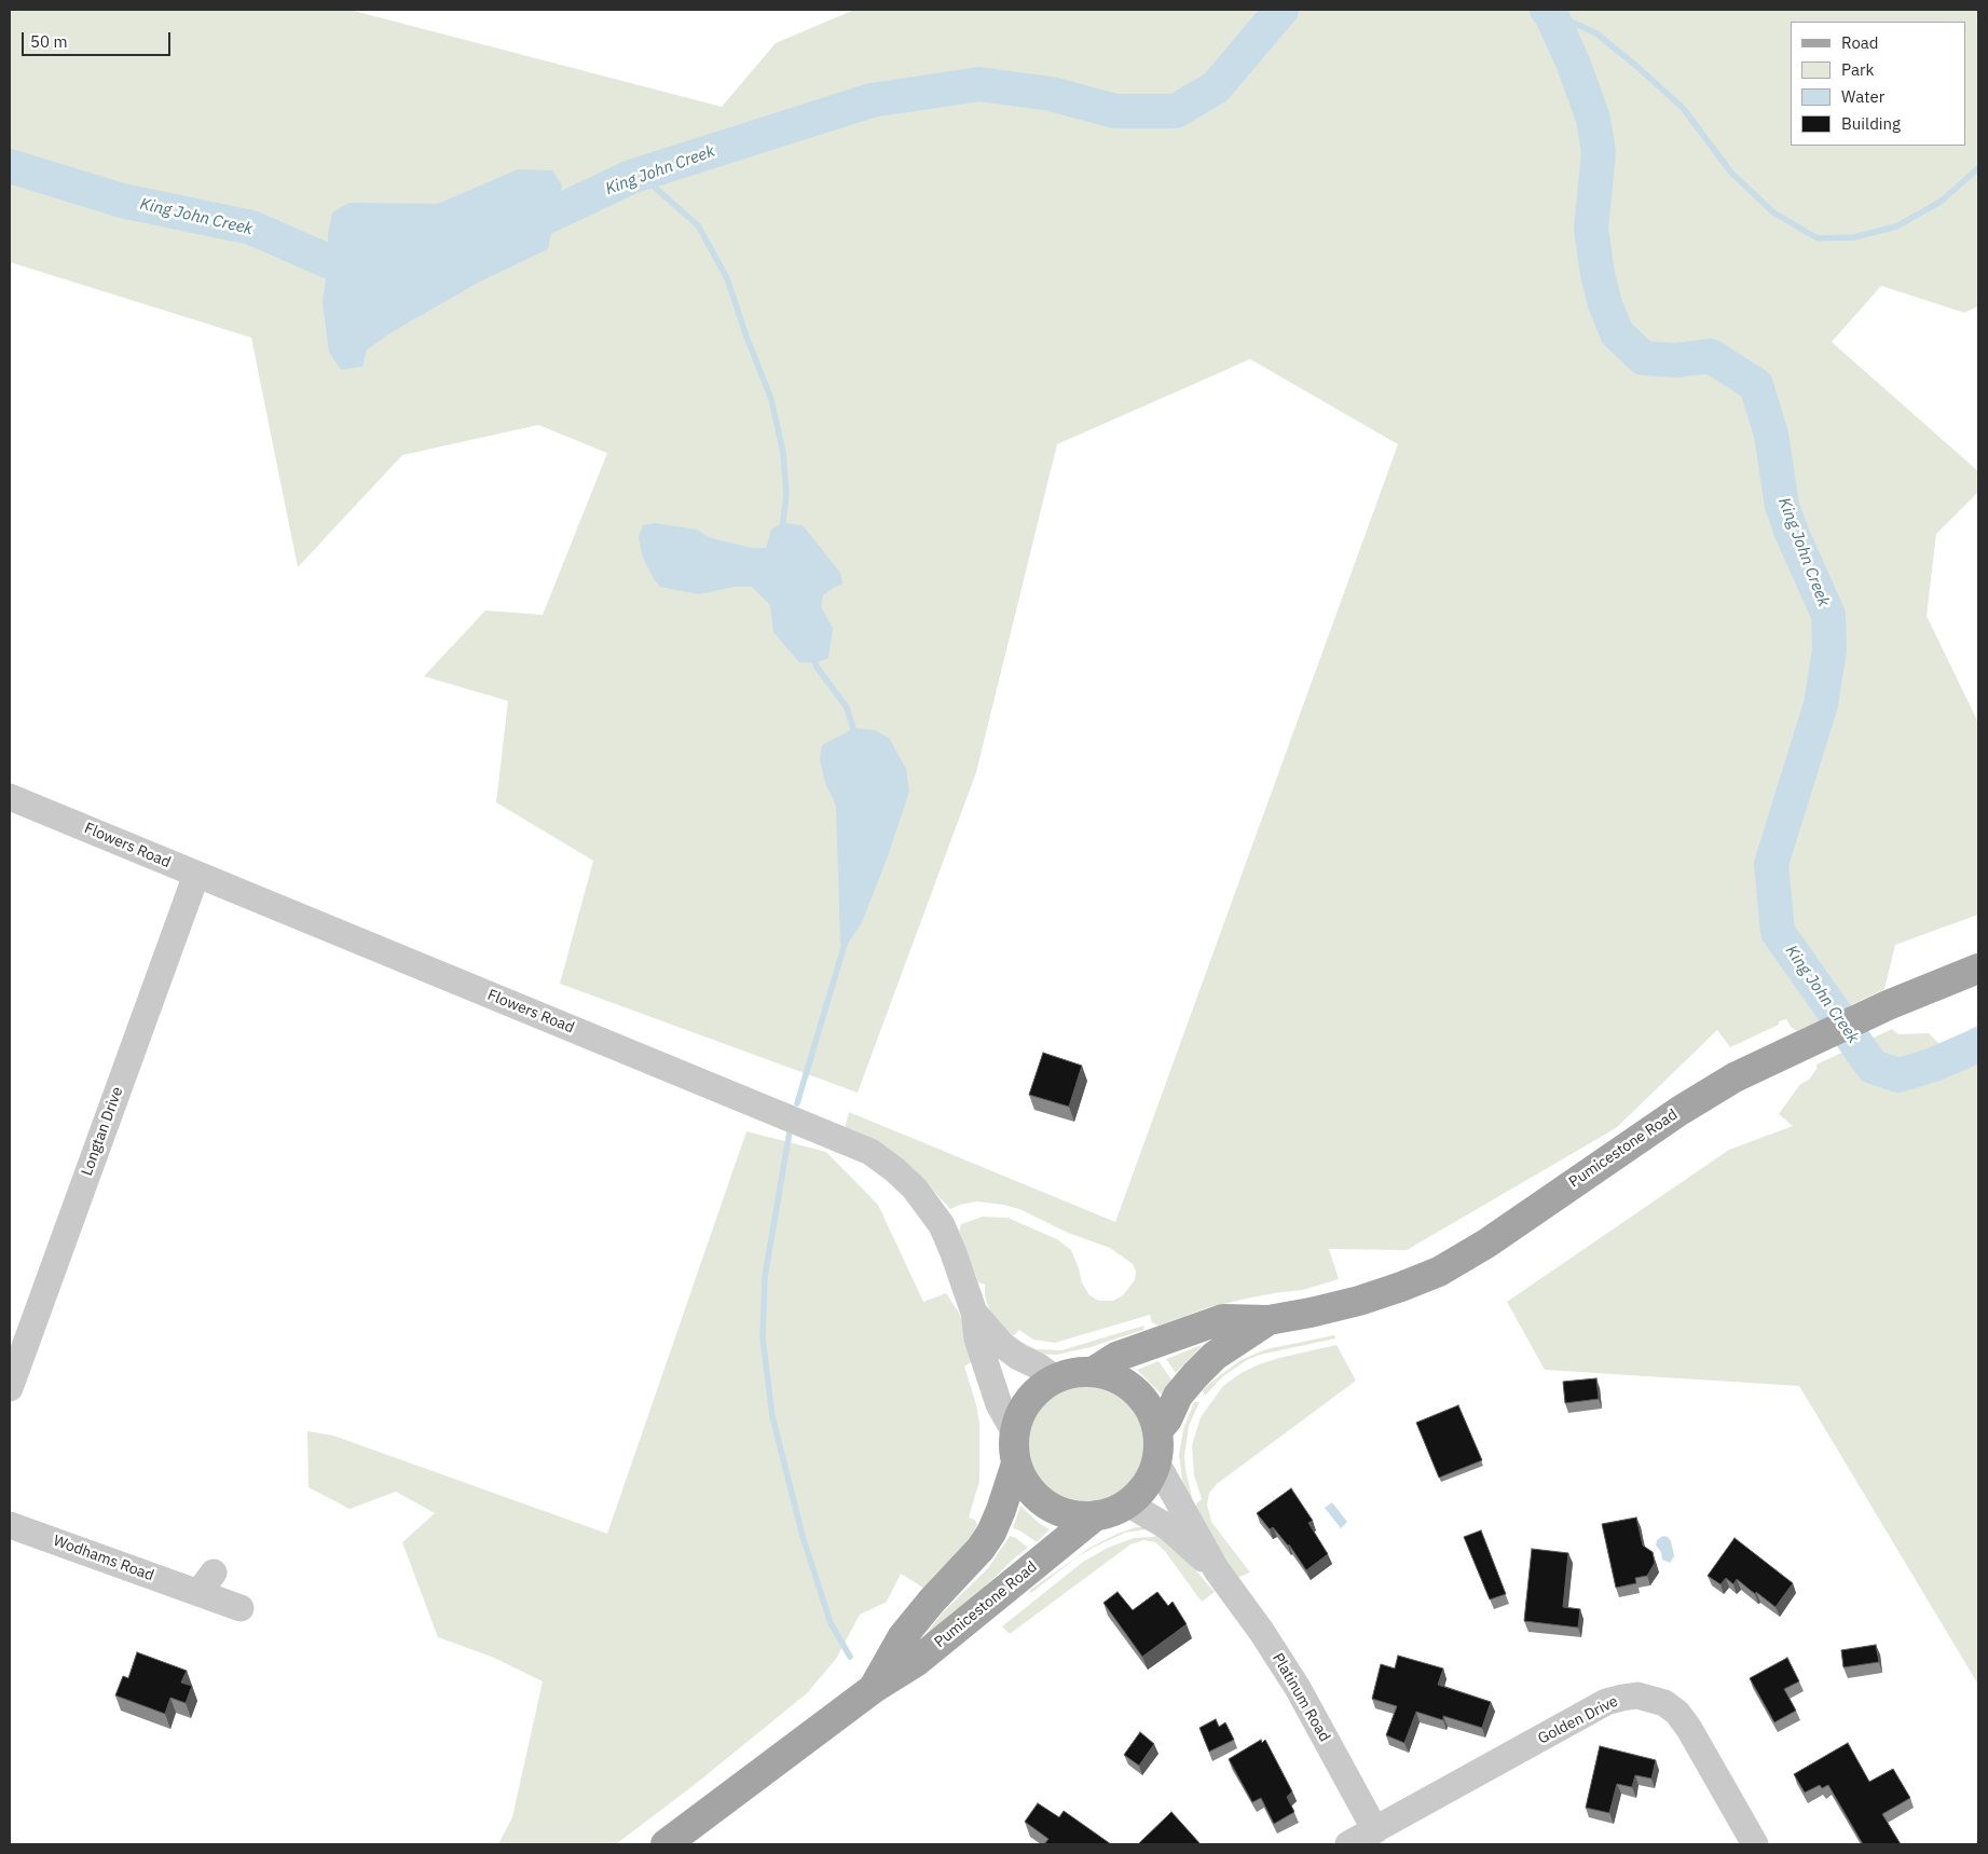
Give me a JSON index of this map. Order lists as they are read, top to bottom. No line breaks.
{"streets":{"main road":["Pumicestone Road"],"street":["Flowers Road","Longtan Drive","Wodhams Road","Platinum Road","Golden Drive"]},"crossings":[["Flowers Road","Longtan Drive"],["Flowers Road","Pumicestone Road"],["Flowers Road","Platinum Road"],["Pumicestone Road","Platinum Road"],["Platinum Road","Golden Drive"]],"water":["King John Creek"],"legend":["Road","Park","Water","Building"],"scale_bar":"50 m"}
